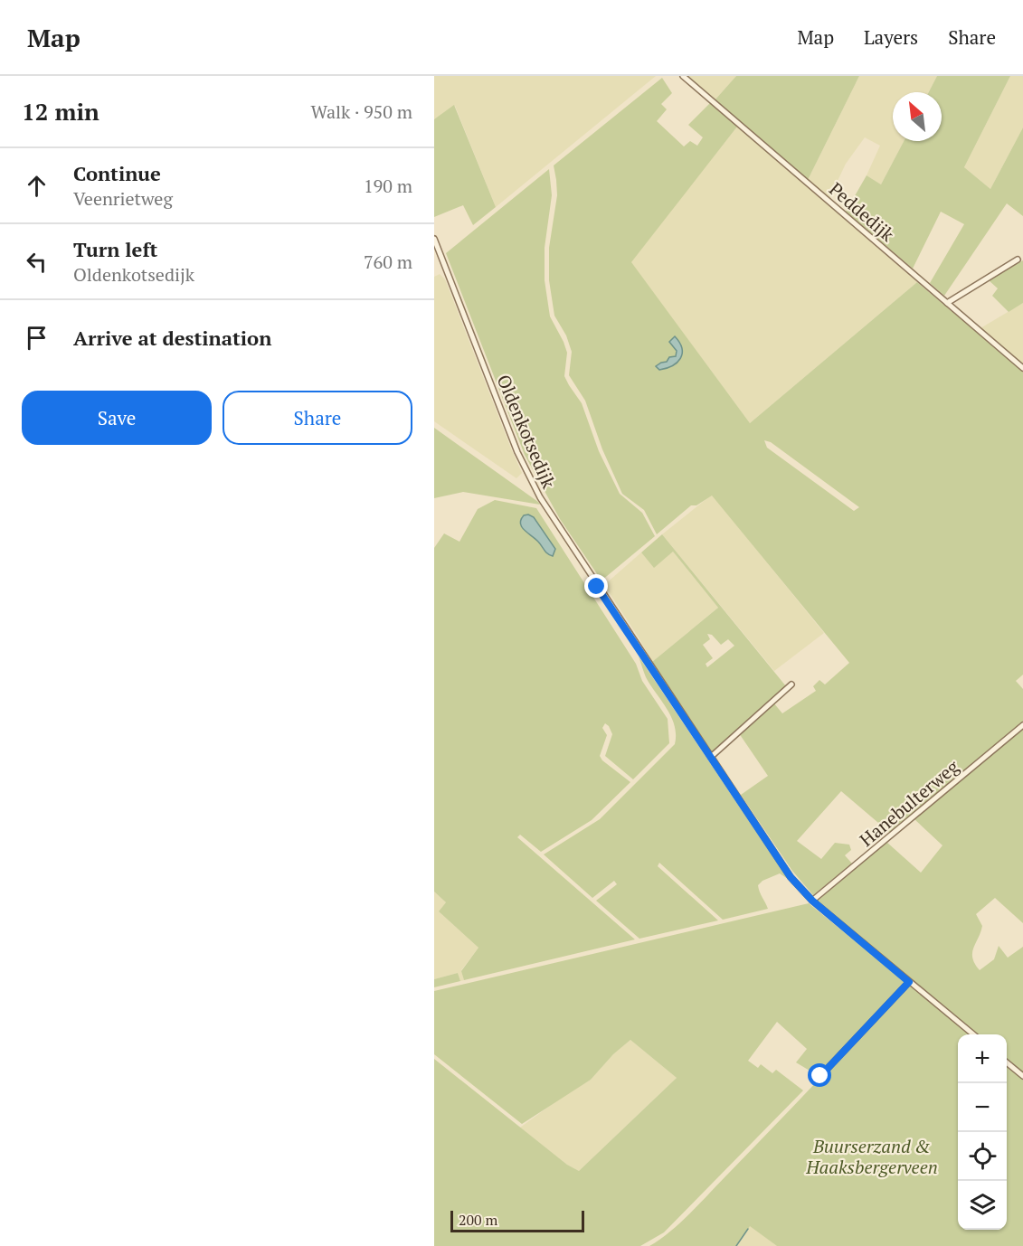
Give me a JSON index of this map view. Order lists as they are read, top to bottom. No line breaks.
{"streets":{"street":["Peddedijk","Oldenkotsedijk","Hanebulterweg"]},"crossings":[["Oldenkotsedijk","Hanebulterweg"]],"parks":["Buurserzand & Haaksbergerveen"],"scale_bar":"200 m","north":"top left","page":{"header":"Map","nav":["Map","Layers","Share"],"heading":["12 min","Walk · 950 m"],"list":[["Continue","Veenrietweg","190 m"],["Turn left","Oldenkotsedijk","760 m"],"Arrive at destination"],"buttons":["Save","Share"],"map_buttons":["+","−"],"scale":"200 m"}}
